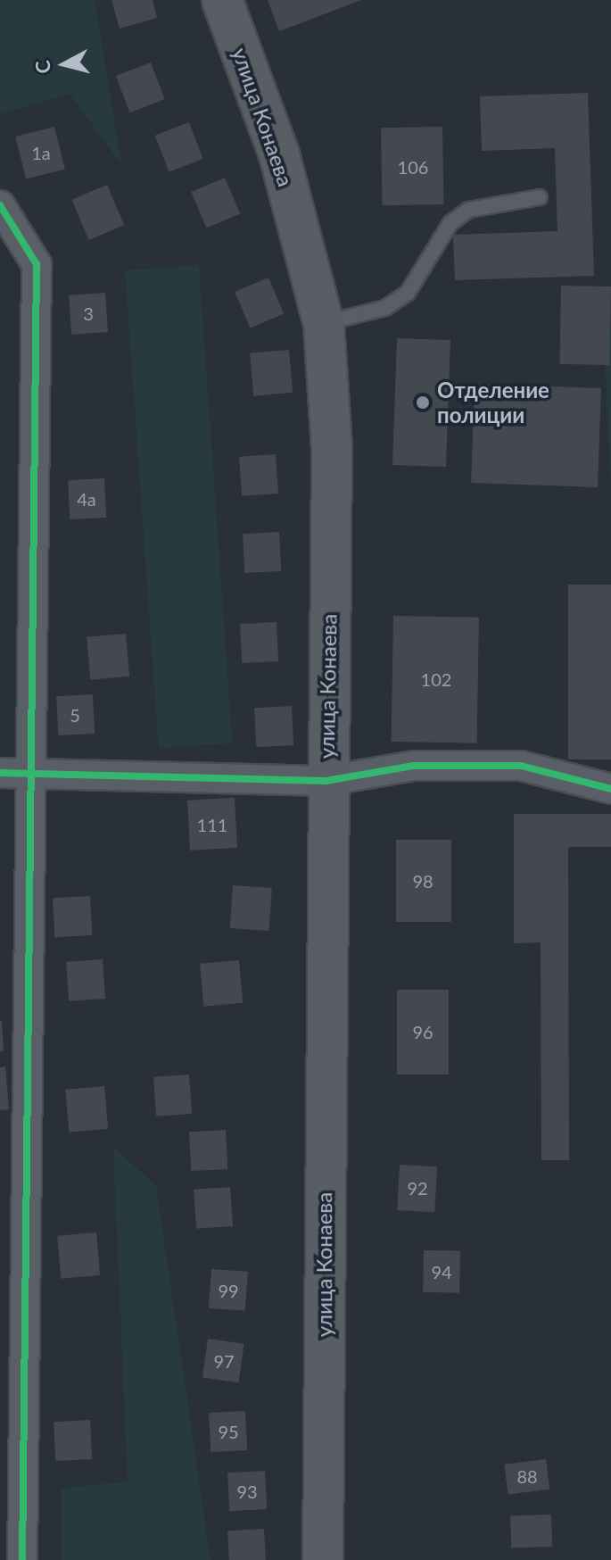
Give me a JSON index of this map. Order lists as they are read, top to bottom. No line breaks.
{"streets":{"main road":["улица Конаева"]},"places":["Отделение полиции"],"house_numbers":["1а","106","3","4а","102","5","111","98","96","92","94","99","97","95","88","93"],"north":"left"}
